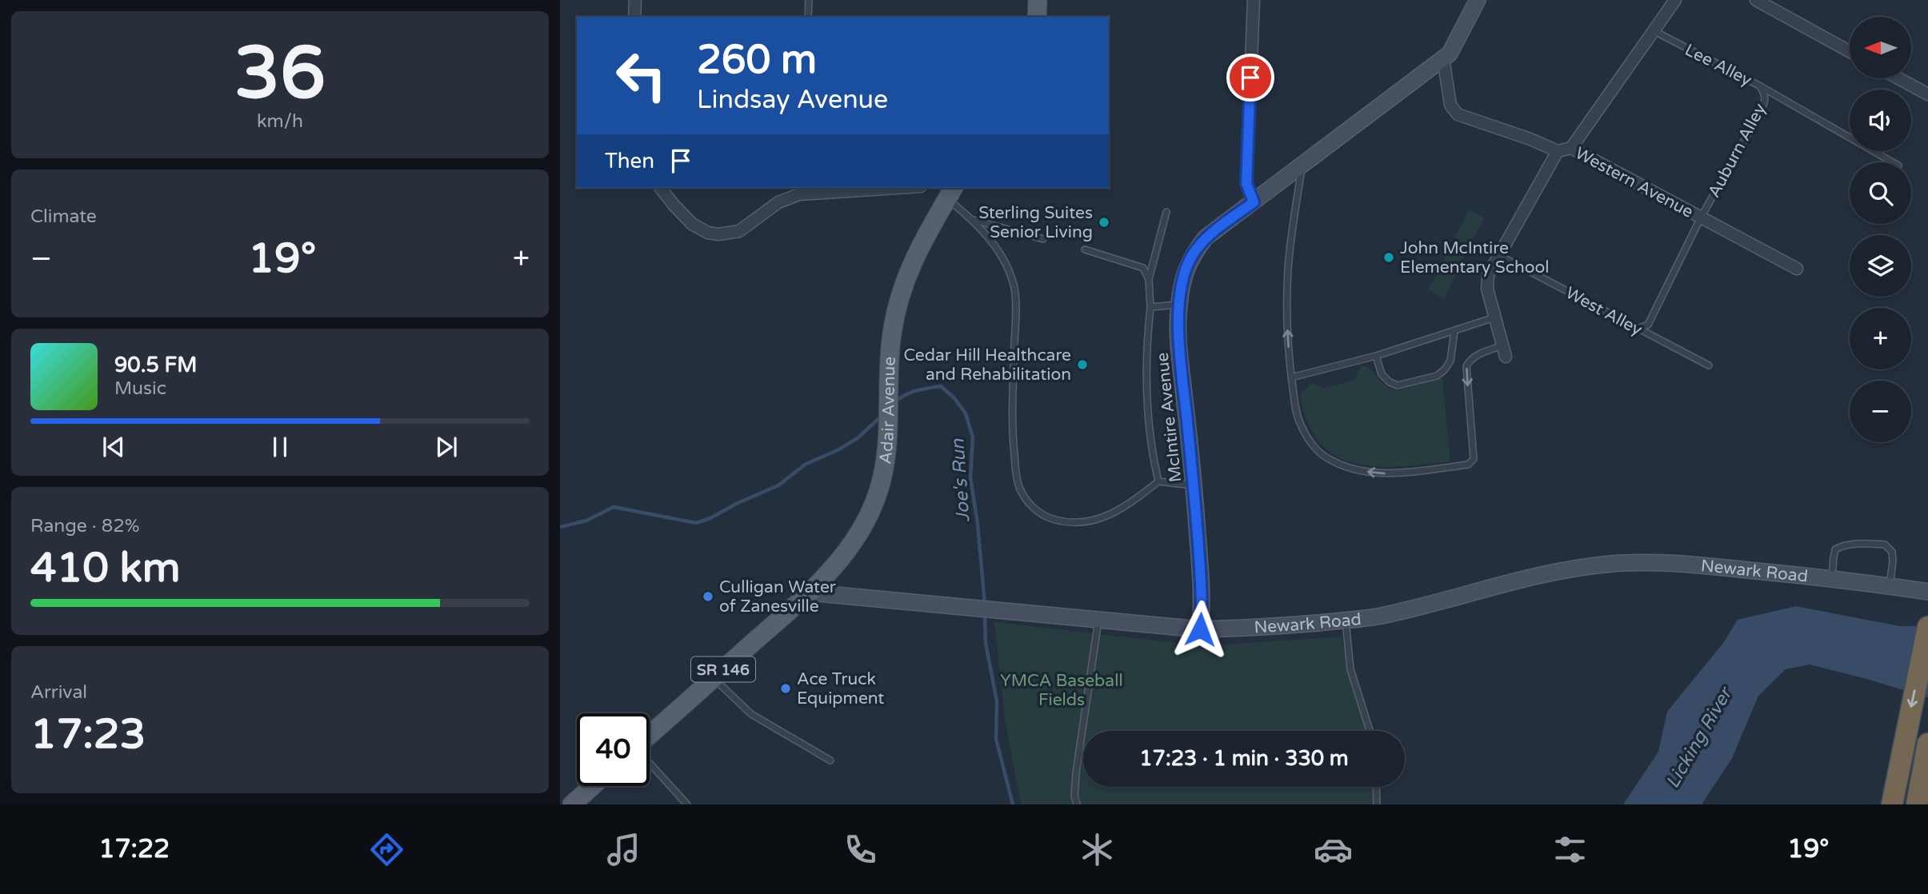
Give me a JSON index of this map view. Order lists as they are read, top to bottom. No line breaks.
{"streets":{"main road":["Adair Avenue","SR 146"],"street":["Western Avenue","McIntire Avenue","Newark Road"],"lane":["Lee Alley","Auburn Alley","West Alley"]},"crossings":[["Lee Alley","Auburn Alley"],["Auburn Alley","Western Avenue"],["Auburn Alley","West Alley"],["Western Avenue","McIntire Avenue"],["Adair Avenue","Newark Road"],["Adair Avenue","SR 146"],["McIntire Avenue","Newark Road"],["Newark Road","SR 146"]],"water":["Joe's Run","Licking River"],"parks":["YMCA Baseball Fields"],"places":["Sterling Suites Senior Living","John McIntire Elementary School","Cedar Hill Healthcare and Rehabilitation","Culligan Water of Zanesville","Ace Truck Equipment"],"north":"left","page":{"tile":[["36","km/h"],"Climate",["Range · 82%","410 km"],["Arrival","17:23"]],"map_buttons":["+","−"],"turn":["260 m","Lindsay Avenue"],"then":"Then","heat":["−","19°","+"],"song":["90.5 FM","Music"],"limit":"40","trip":"17:23 · 1 min · 330 m","tabs":["17:22","19°"]}}
